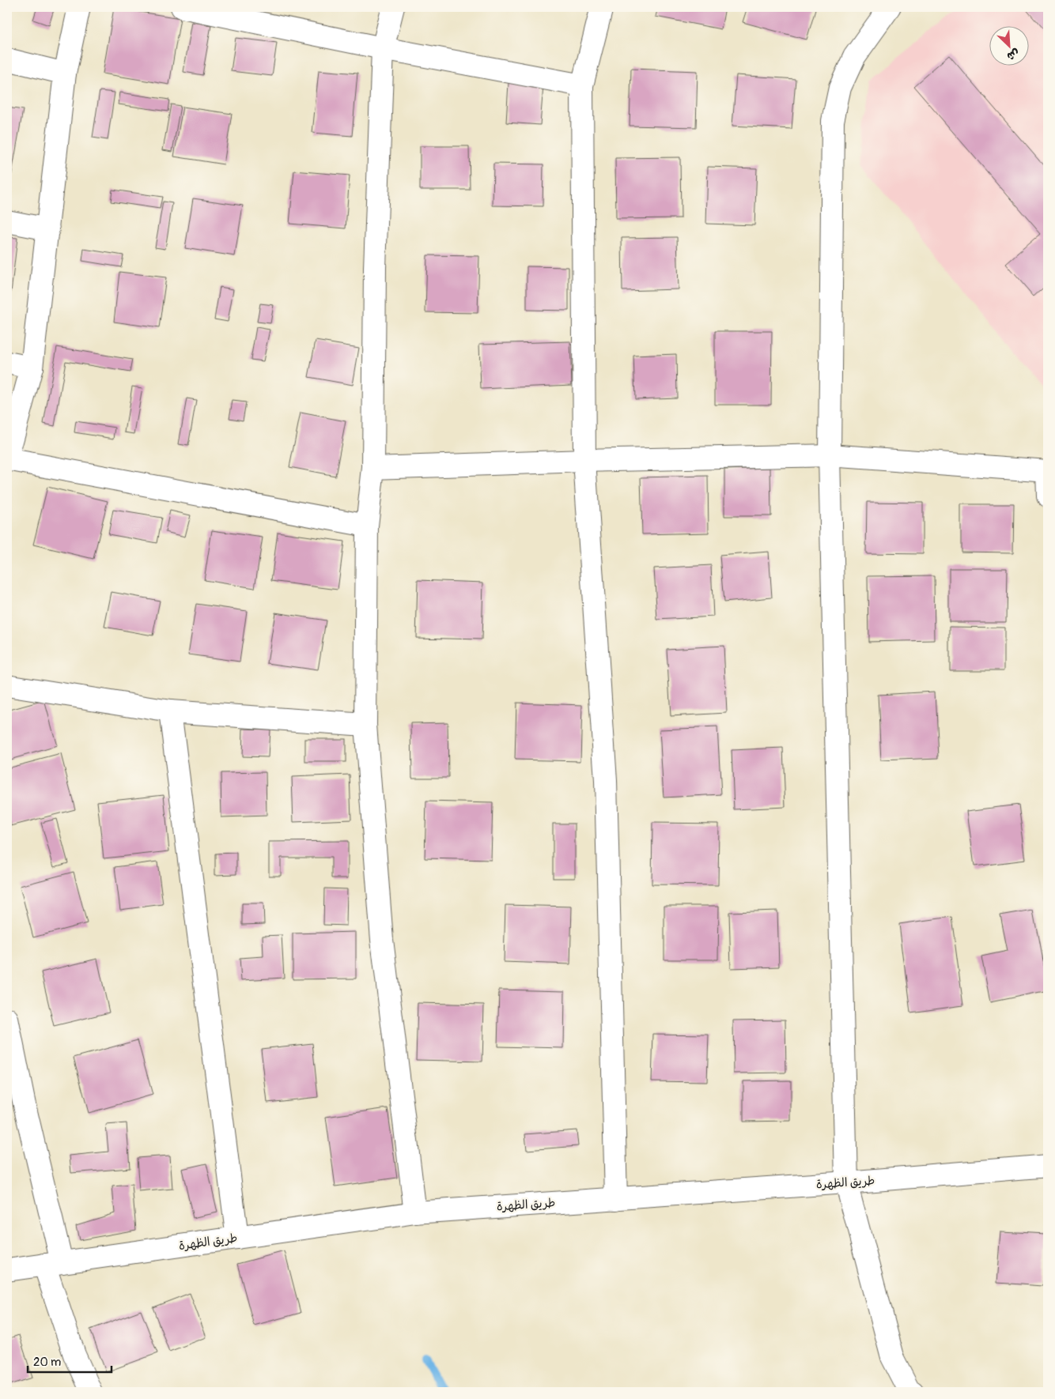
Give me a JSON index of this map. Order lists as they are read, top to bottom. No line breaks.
{"streets":{"street":["طريق الظهرة"]},"scale_bar":"20 m","north":"bottom right"}
